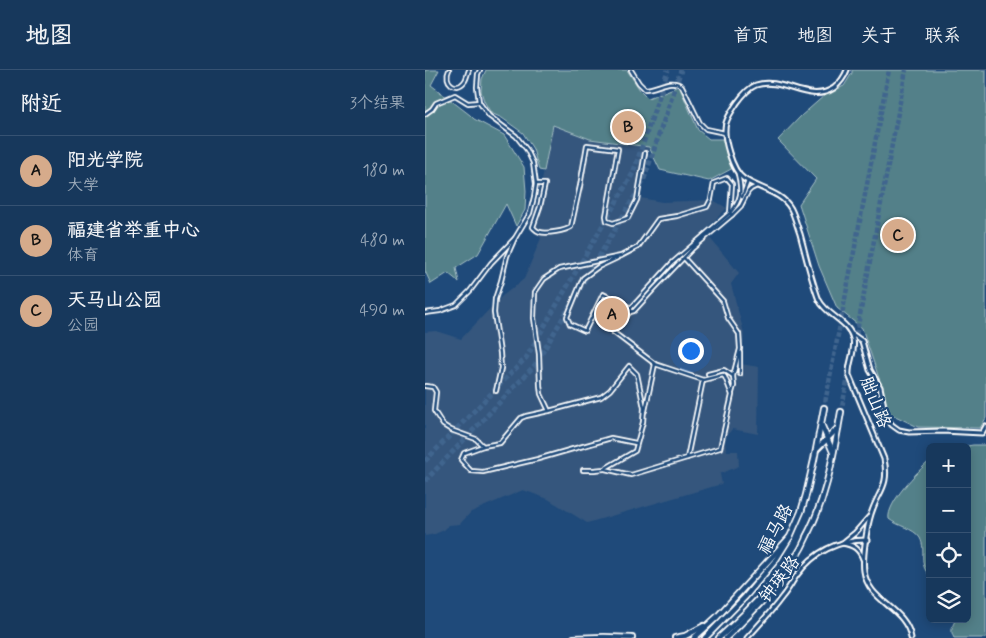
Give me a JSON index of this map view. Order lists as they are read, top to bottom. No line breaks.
{"streets":{"main road":["福马路"],"street":["胐山路","钟瑛路"]},"crossings":[["胐山路","钟瑛路"]],"page":{"header":"地图","nav":["首页","地图","关于","联系"],"heading":["附近","3个结果"],"pins":["B","C","A"],"list":[{"mark":"A","name":"阳光学院","note":"大学","value":"180 m"},{"mark":"B","name":"福建省举重中心","note":"体育","value":"480 m"},{"mark":"C","name":"天马山公园","note":"公园","value":"490 m"}],"map_buttons":["+","−"]}}
